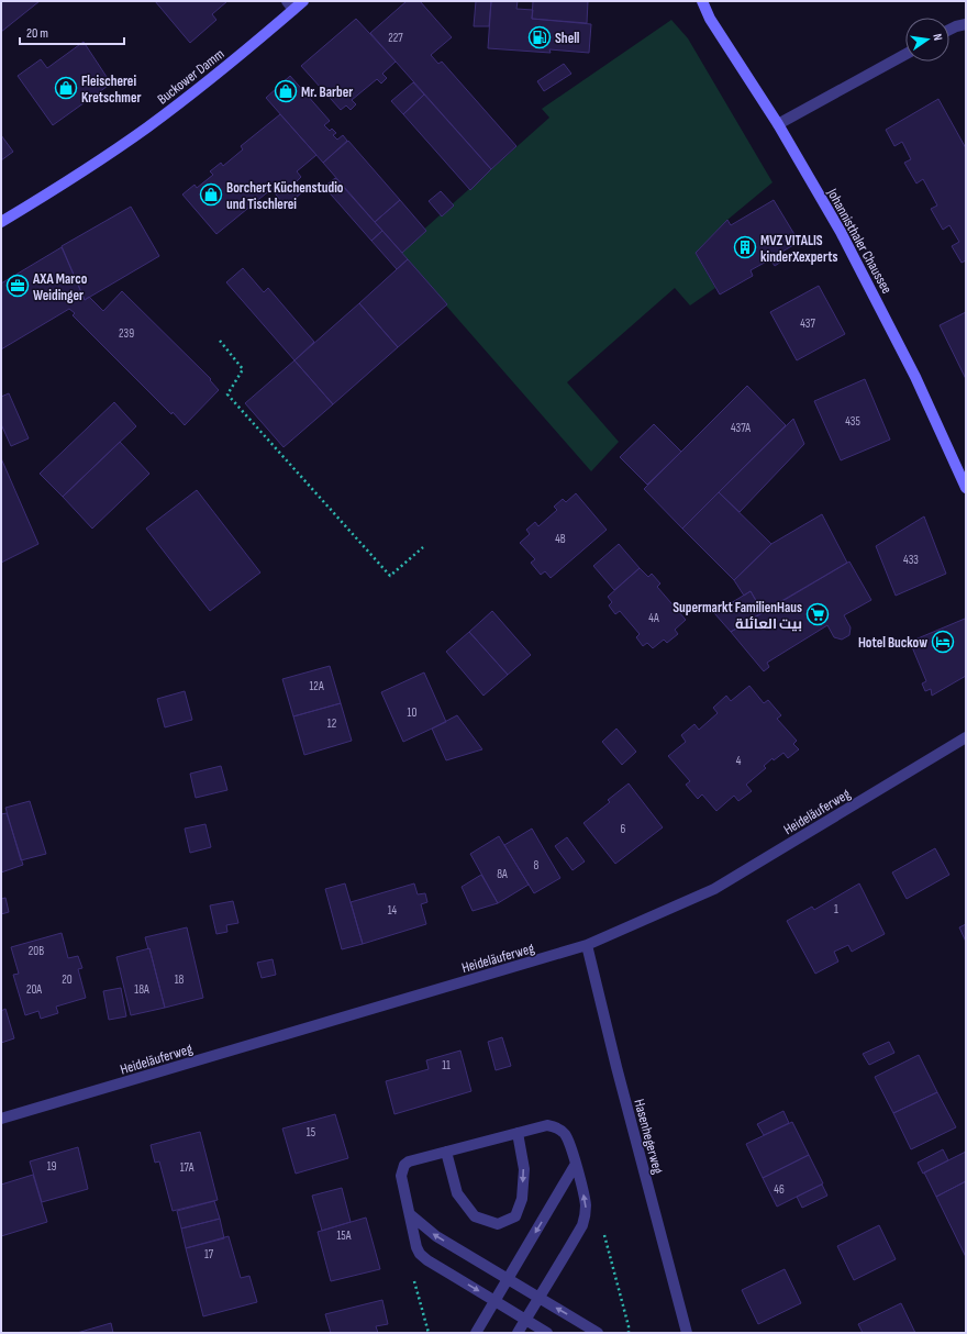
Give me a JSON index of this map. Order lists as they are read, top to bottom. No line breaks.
{"streets":{"main road":["Buckower Damm","Johannisthaler Chaussee"],"street":["Heideläuferweg","Hasenhegerweg"]},"crossings":[["Heideläuferweg","Hasenhegerweg"]],"places":{"fuel station":["Shell"],"shop":["Fleischerei Kretschmer","Mr. Barber","Borchert Küchenstudio und Tischlerei"],"building":["MVZ VITALIS kinderXexperts"],"office":["AXA Marco Weidinger"],"supermarket":["Supermarkt FamilienHaus بيت العائلة"],"hotel":["Hotel Buckow"]},"house_numbers":["227","437","239","435","437A","4B","433","4A","12A","10","12","4","6","8","8A","1","14","20B","20","18","20A","18A","11","15","19","17A","46","15A","17"],"scale_bar":"20 m","north":"right"}
